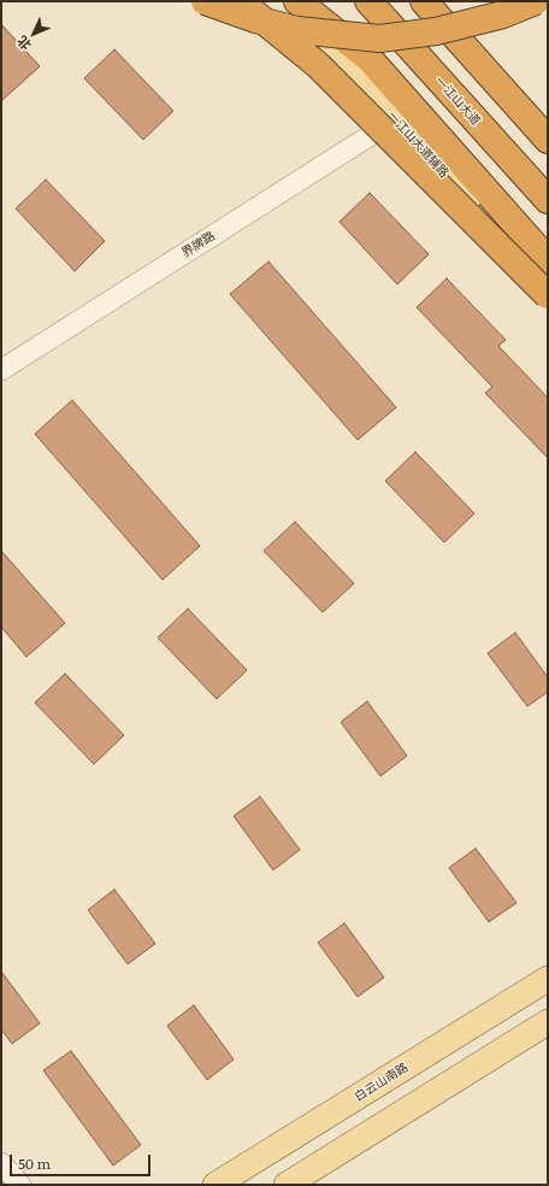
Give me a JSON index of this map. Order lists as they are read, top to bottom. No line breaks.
{"streets":{"highway":["一江山大道"],"main road":["一江山大道辅路","白云山南路"],"street":["界牌路"]},"crossings":[["一江山大道辅路","界牌路"]],"scale_bar":"50 m","north":"bottom left"}
